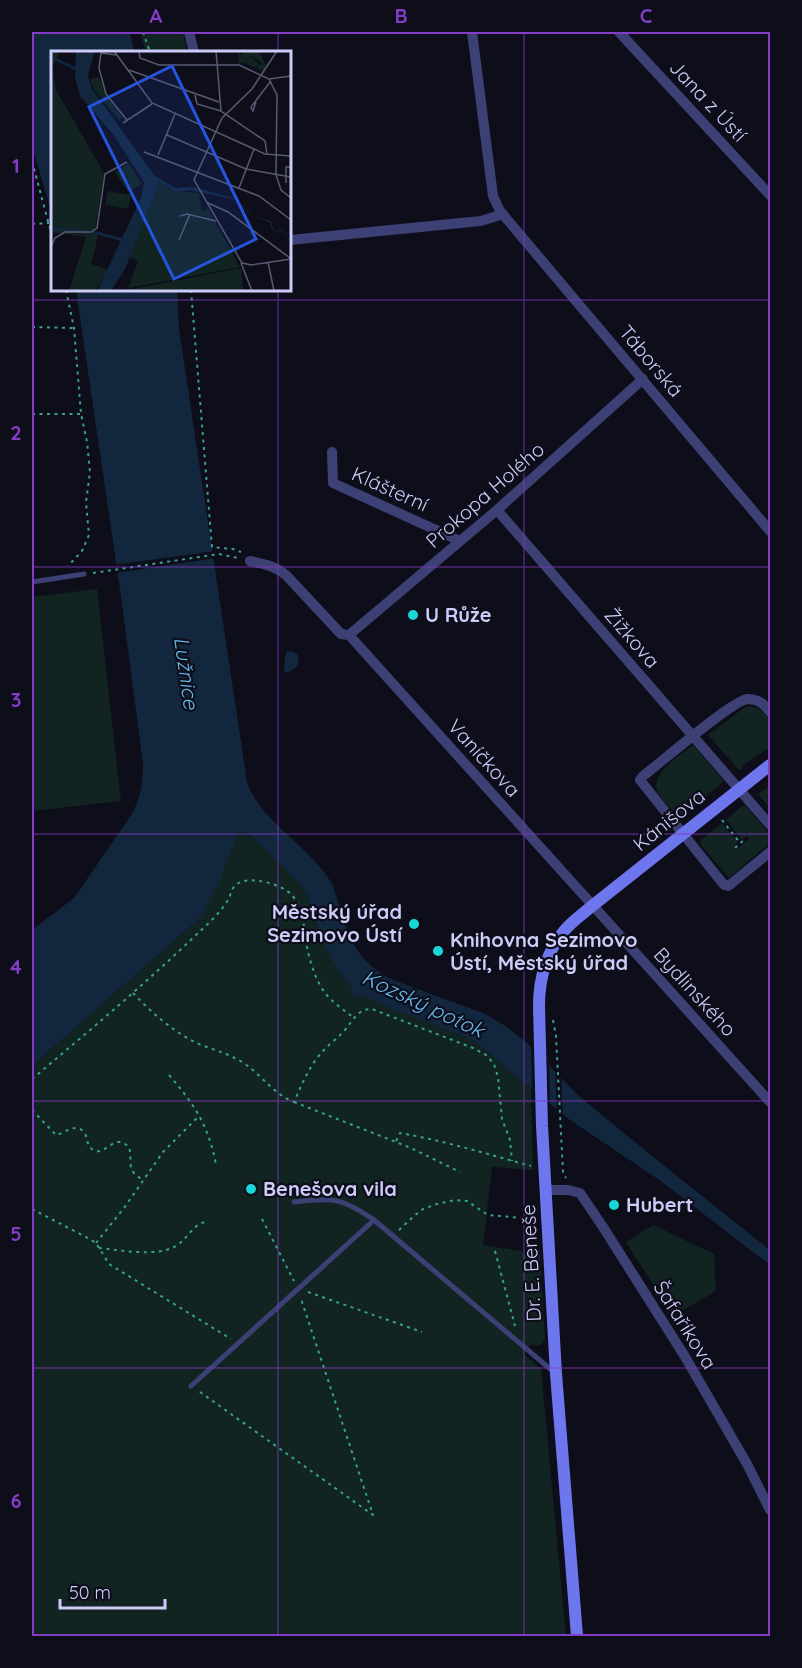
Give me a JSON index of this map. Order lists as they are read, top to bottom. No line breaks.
{"streets":{"street":["Jana z Ústí","Táborská","Klášterní","Prokopa Holého","Žižkova","Vaníčkova","Kánišova","Bydlinského","Dr. E. Beneše","Šafaříkova"]},"crossings":[["Táborská","Prokopa Holého"],["Klášterní","Prokopa Holého"],["Prokopa Holého","Žižkova"],["Prokopa Holého","Vaníčkova"],["Žižkova","Kánišova"],["Vaníčkova","Kánišova"],["Vaníčkova","Bydlinského"],["Vaníčkova","Dr. E. Beneše"],["Kánišova","Bydlinského"],["Kánišova","Dr. E. Beneše"],["Bydlinského","Dr. E. Beneše"],["Dr. E. Beneše","Šafaříkova"]],"water":["Lužnice","Kozský potok"],"places":["U Růže","Městský úřad Sezimovo Ústí","Knihovna Sezimovo Ústí, Městský úřad","Benešova vila","Hubert"],"scale_bar":"50 m","grid":{"columns":["A","B","C"],"rows":["1","2","3","4","5","6"]}}
